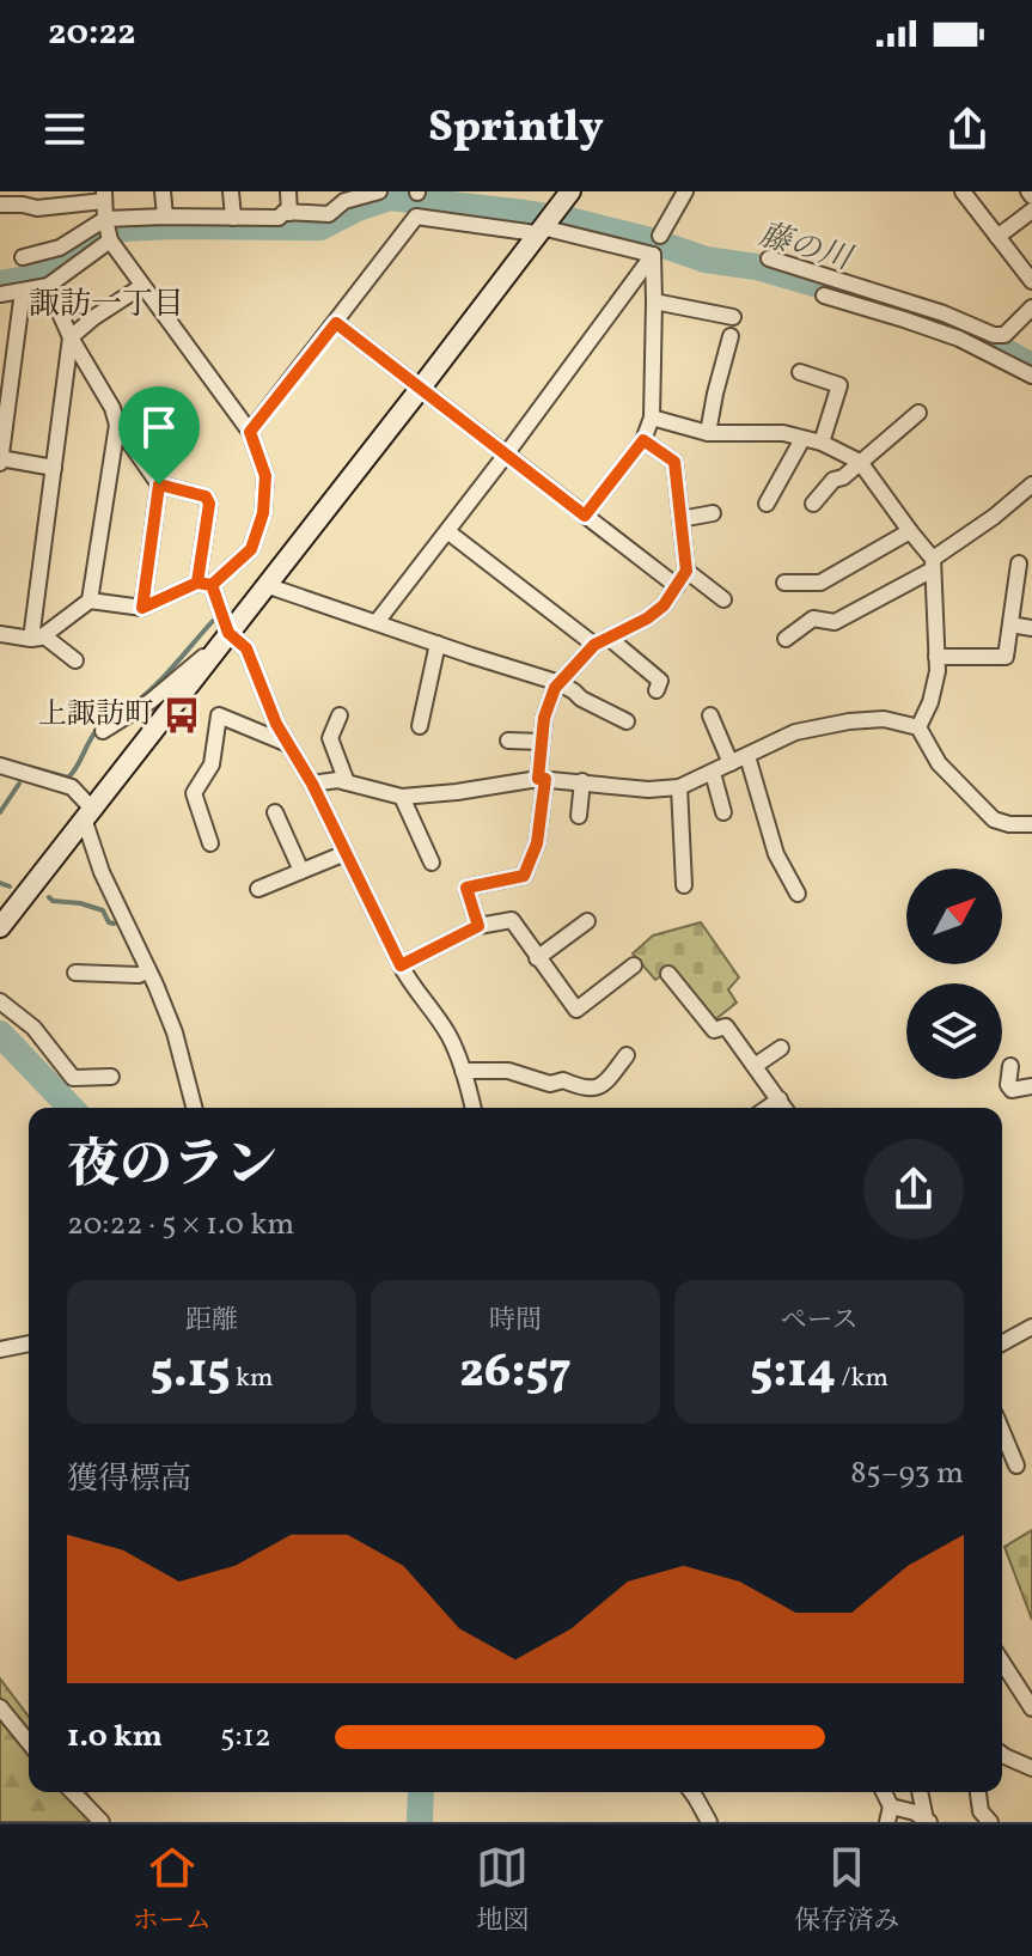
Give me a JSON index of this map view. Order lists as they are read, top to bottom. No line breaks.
{"districts":["諏訪一丁目"],"water":["藤の川"],"places":{"bus stop":["上諏訪町"]},"north":"top right","page":{"status":"20:22","header":"Sprintly","heading":["夜のラン","20:22 · 5 × 1.0 km"],"stats":[["距離","5.15 km"],["時間","26:57"],["ペース","5:14 /km"]],"chart":["獲得標高","85–93 m"],"list":[{"name":"1.0 km","note":"5:12"}],"tabs":["ホーム","地図","保存済み"]}}
